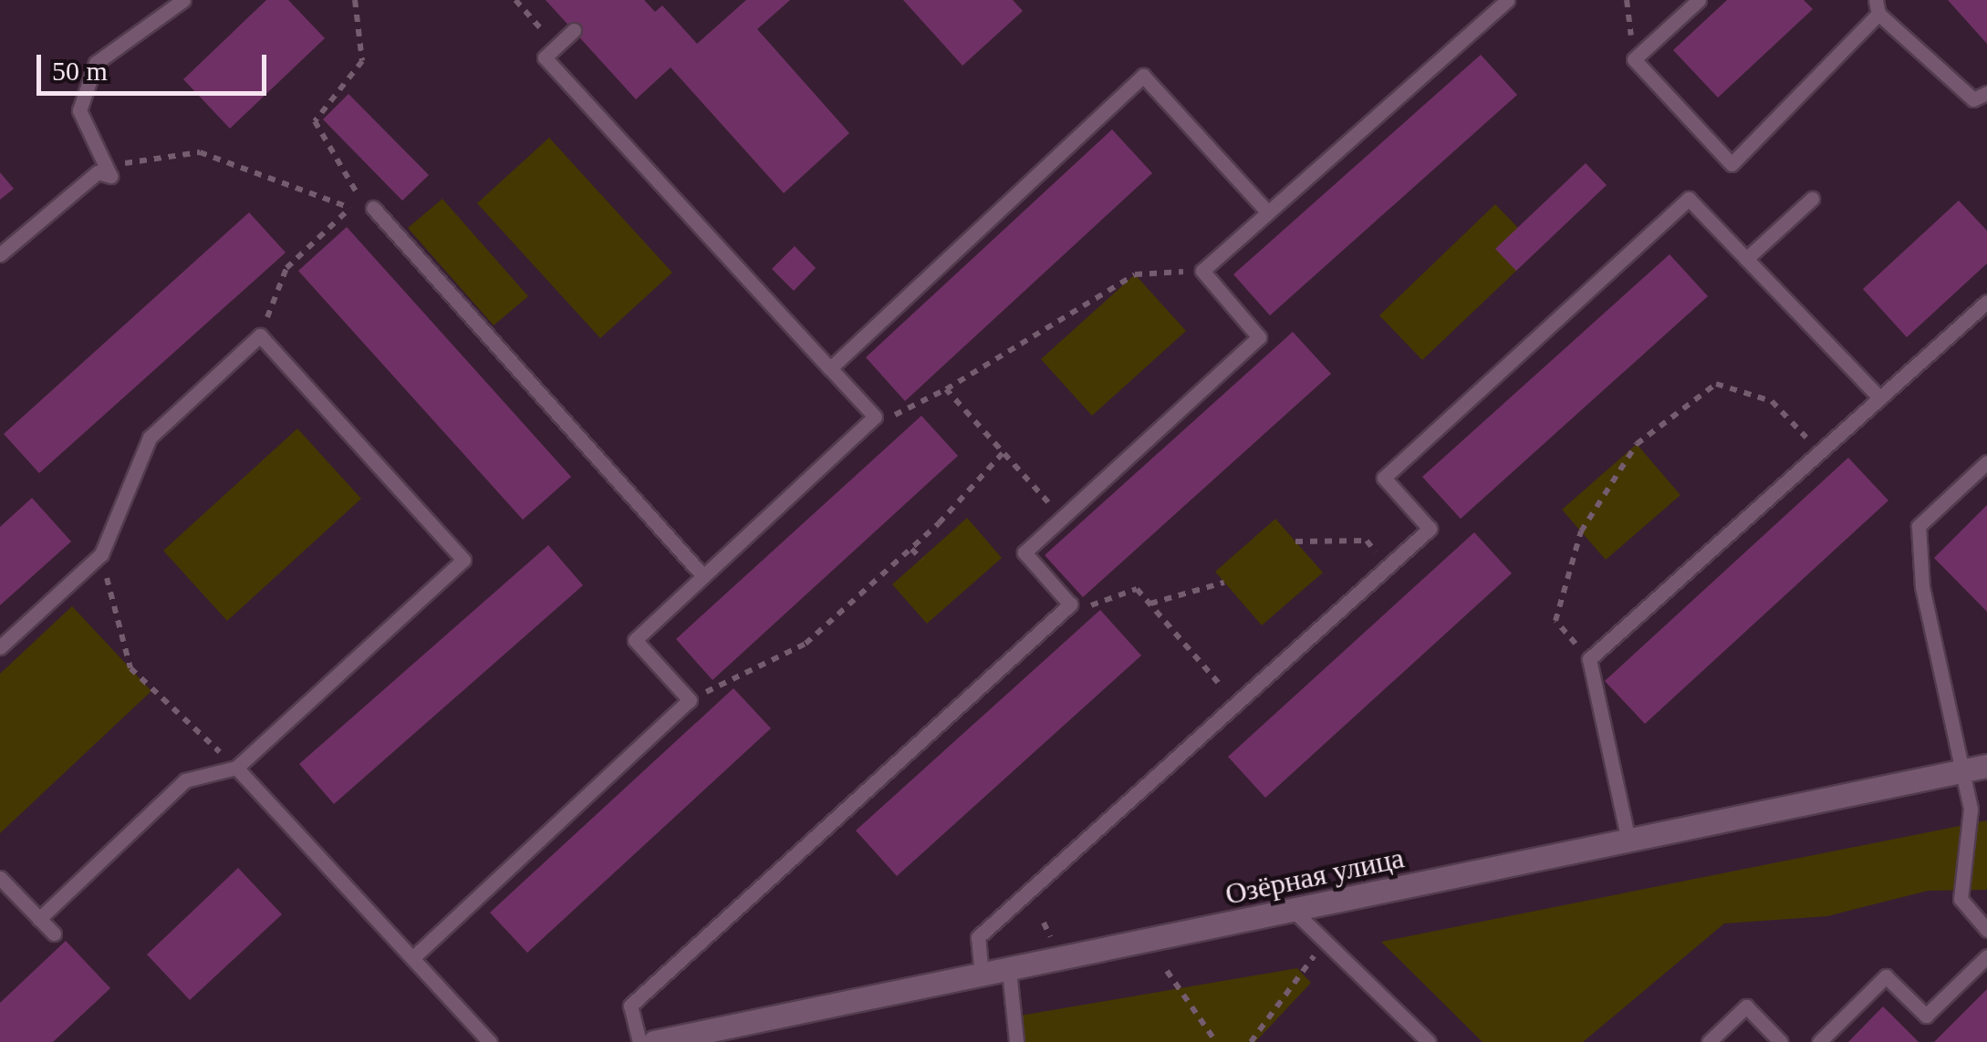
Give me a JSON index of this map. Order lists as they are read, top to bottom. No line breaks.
{"streets":{"street":["Озёрная улица"]},"scale_bar":"50 m"}
